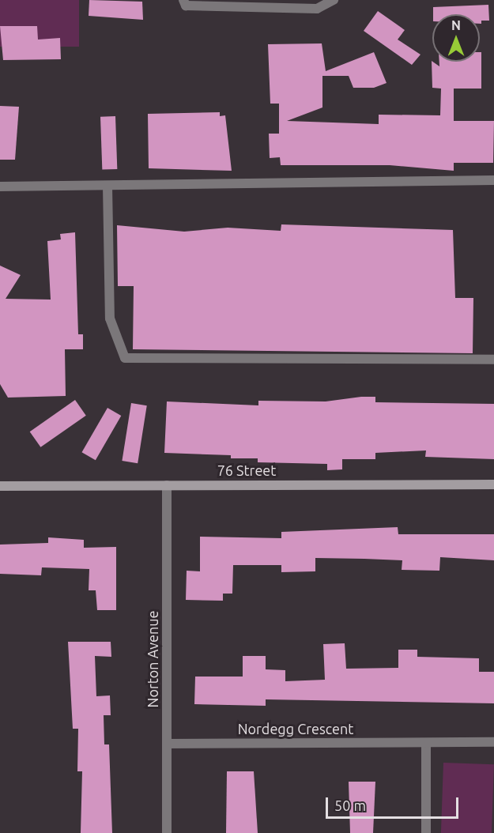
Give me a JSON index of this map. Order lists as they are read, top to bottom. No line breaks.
{"streets":{"street":["76 Street","Norton Avenue","Nordegg Crescent"]},"crossings":[["76 Street","Norton Avenue"],["Norton Avenue","Nordegg Crescent"]],"scale_bar":"50 m","north":"top"}
